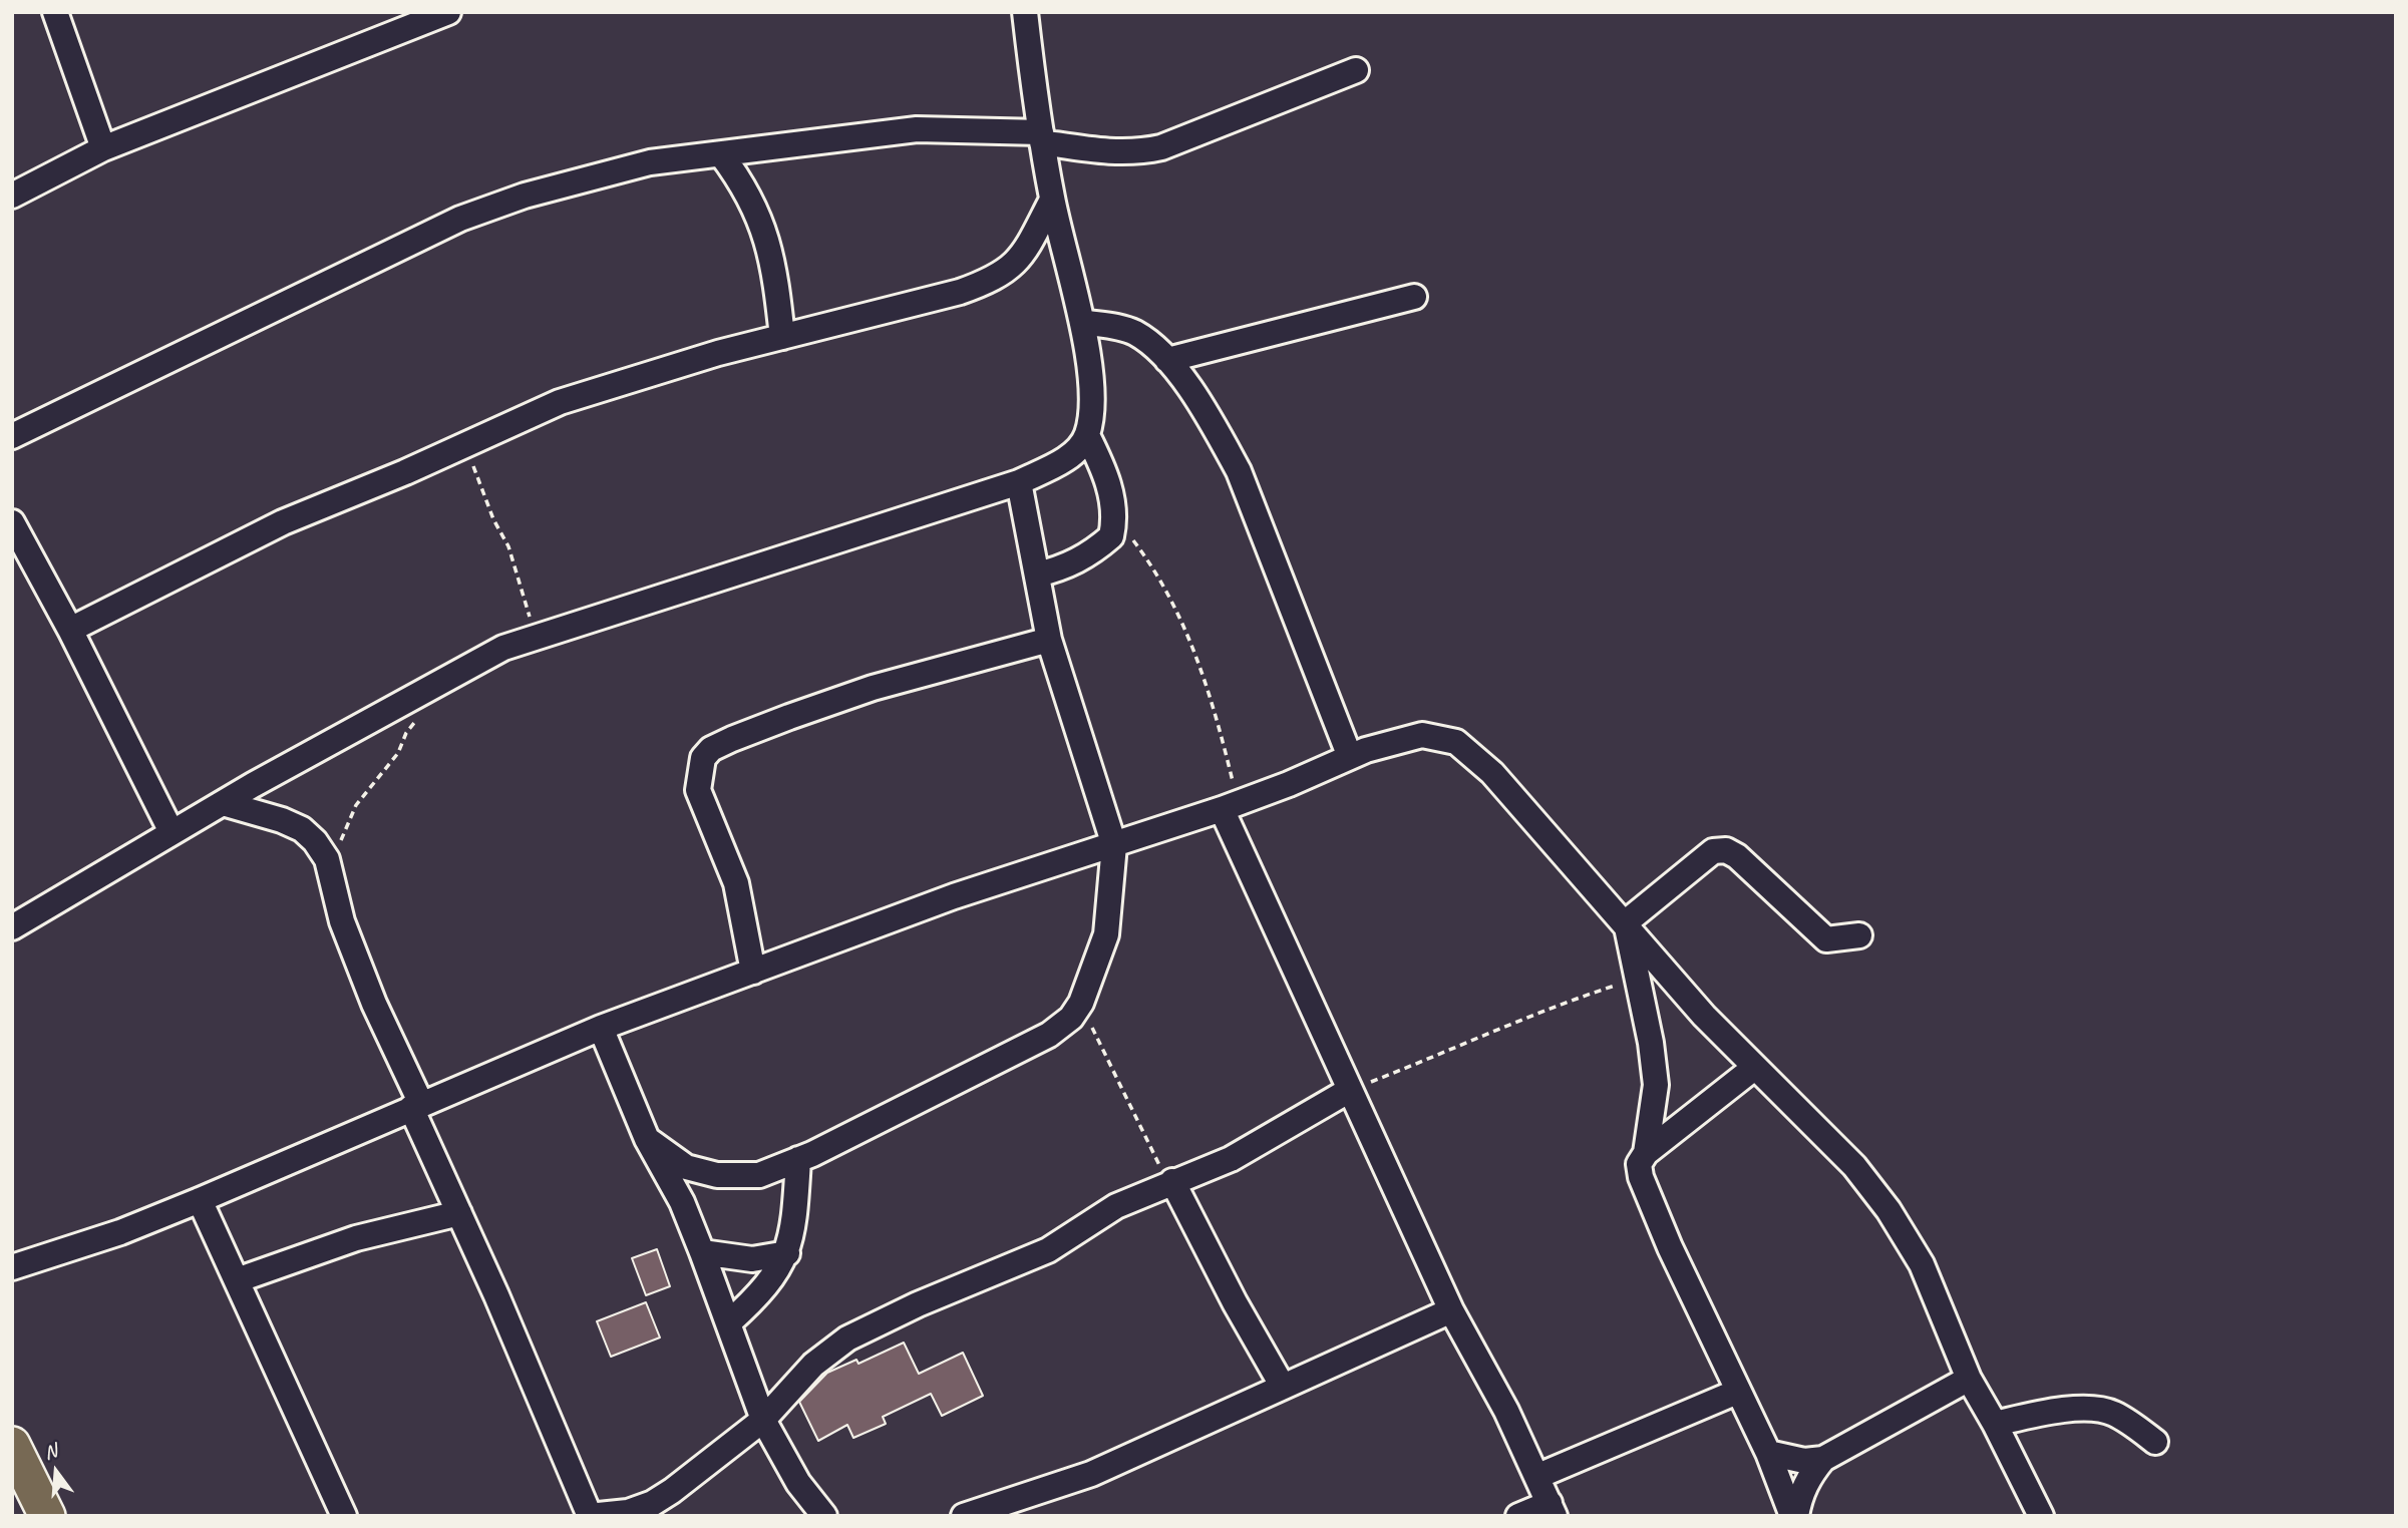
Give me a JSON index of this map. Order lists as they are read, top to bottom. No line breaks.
{"north":"top"}
